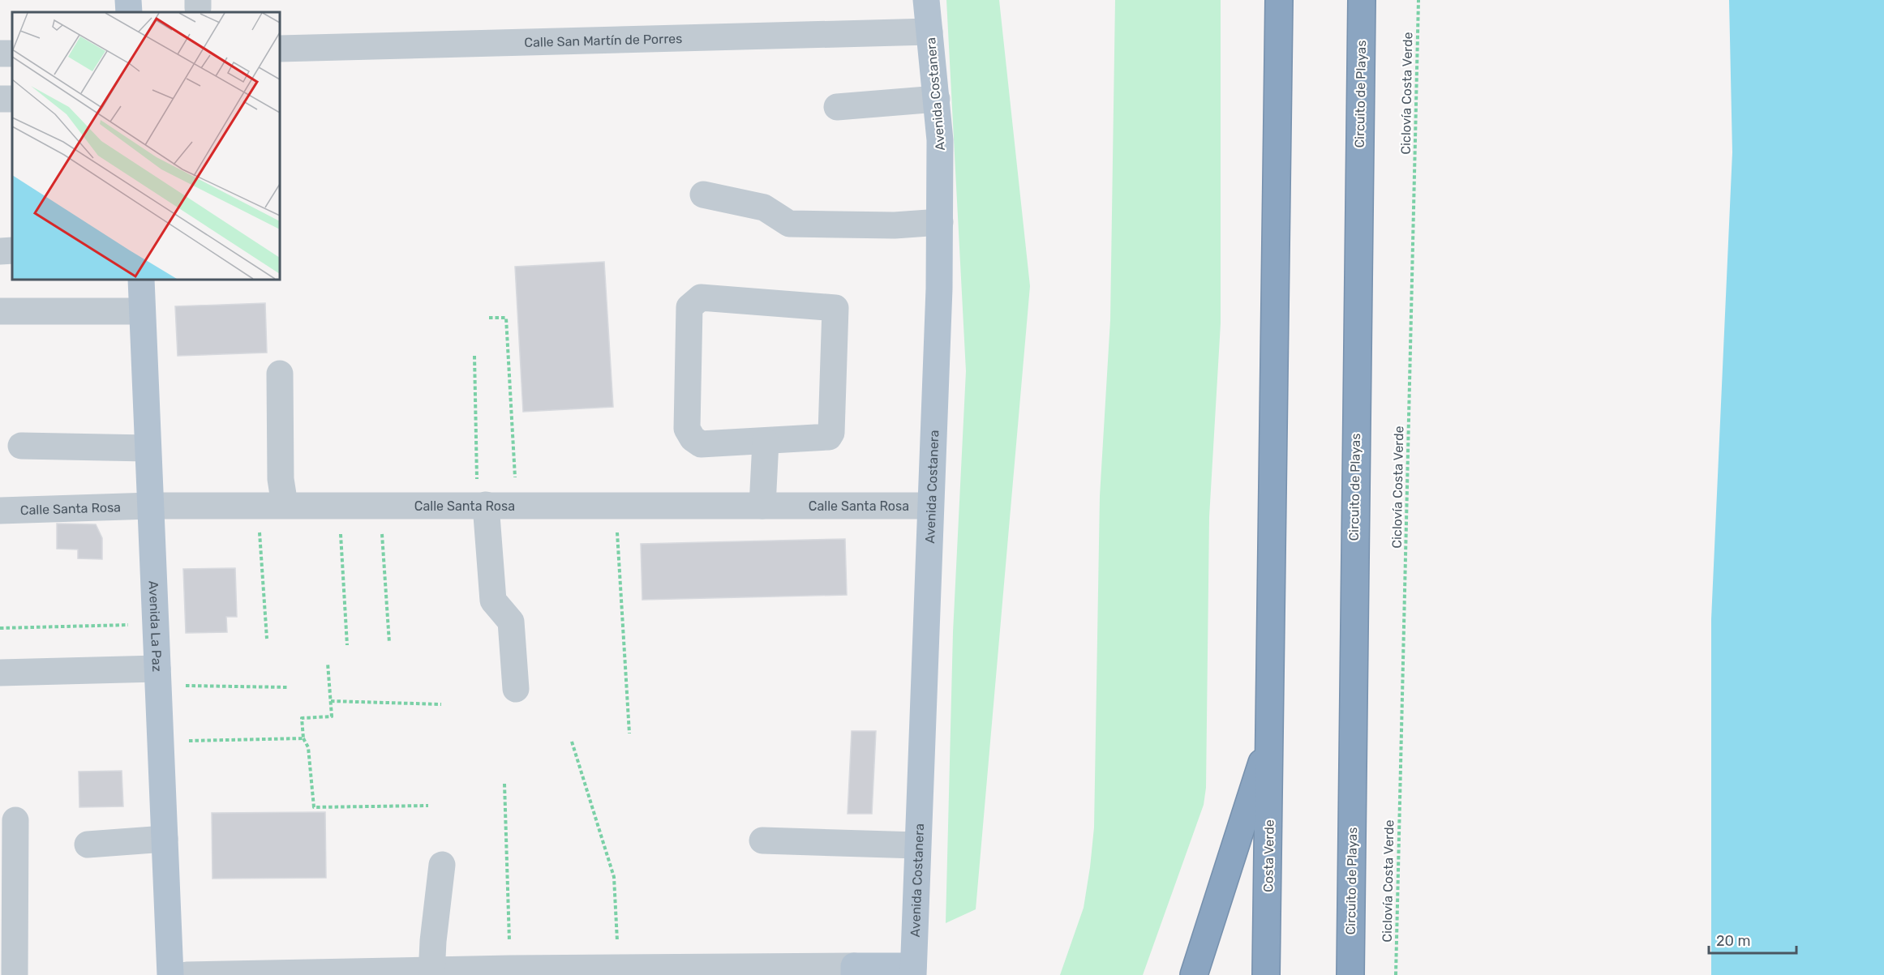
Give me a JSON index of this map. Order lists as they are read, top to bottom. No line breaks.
{"streets":{"highway":["Circuito de Playas","Costa Verde"],"main road":["Avenida Costanera","Avenida La Paz"],"street":["Calle San Martín de Porres","Calle Santa Rosa"],"path":["Ciclovía Costa Verde"]},"crossings":[["Calle San Martín de Porres","Avenida Costanera"],["Avenida Costanera","Calle Santa Rosa"],["Calle Santa Rosa","Avenida La Paz"]],"scale_bar":"20 m"}
